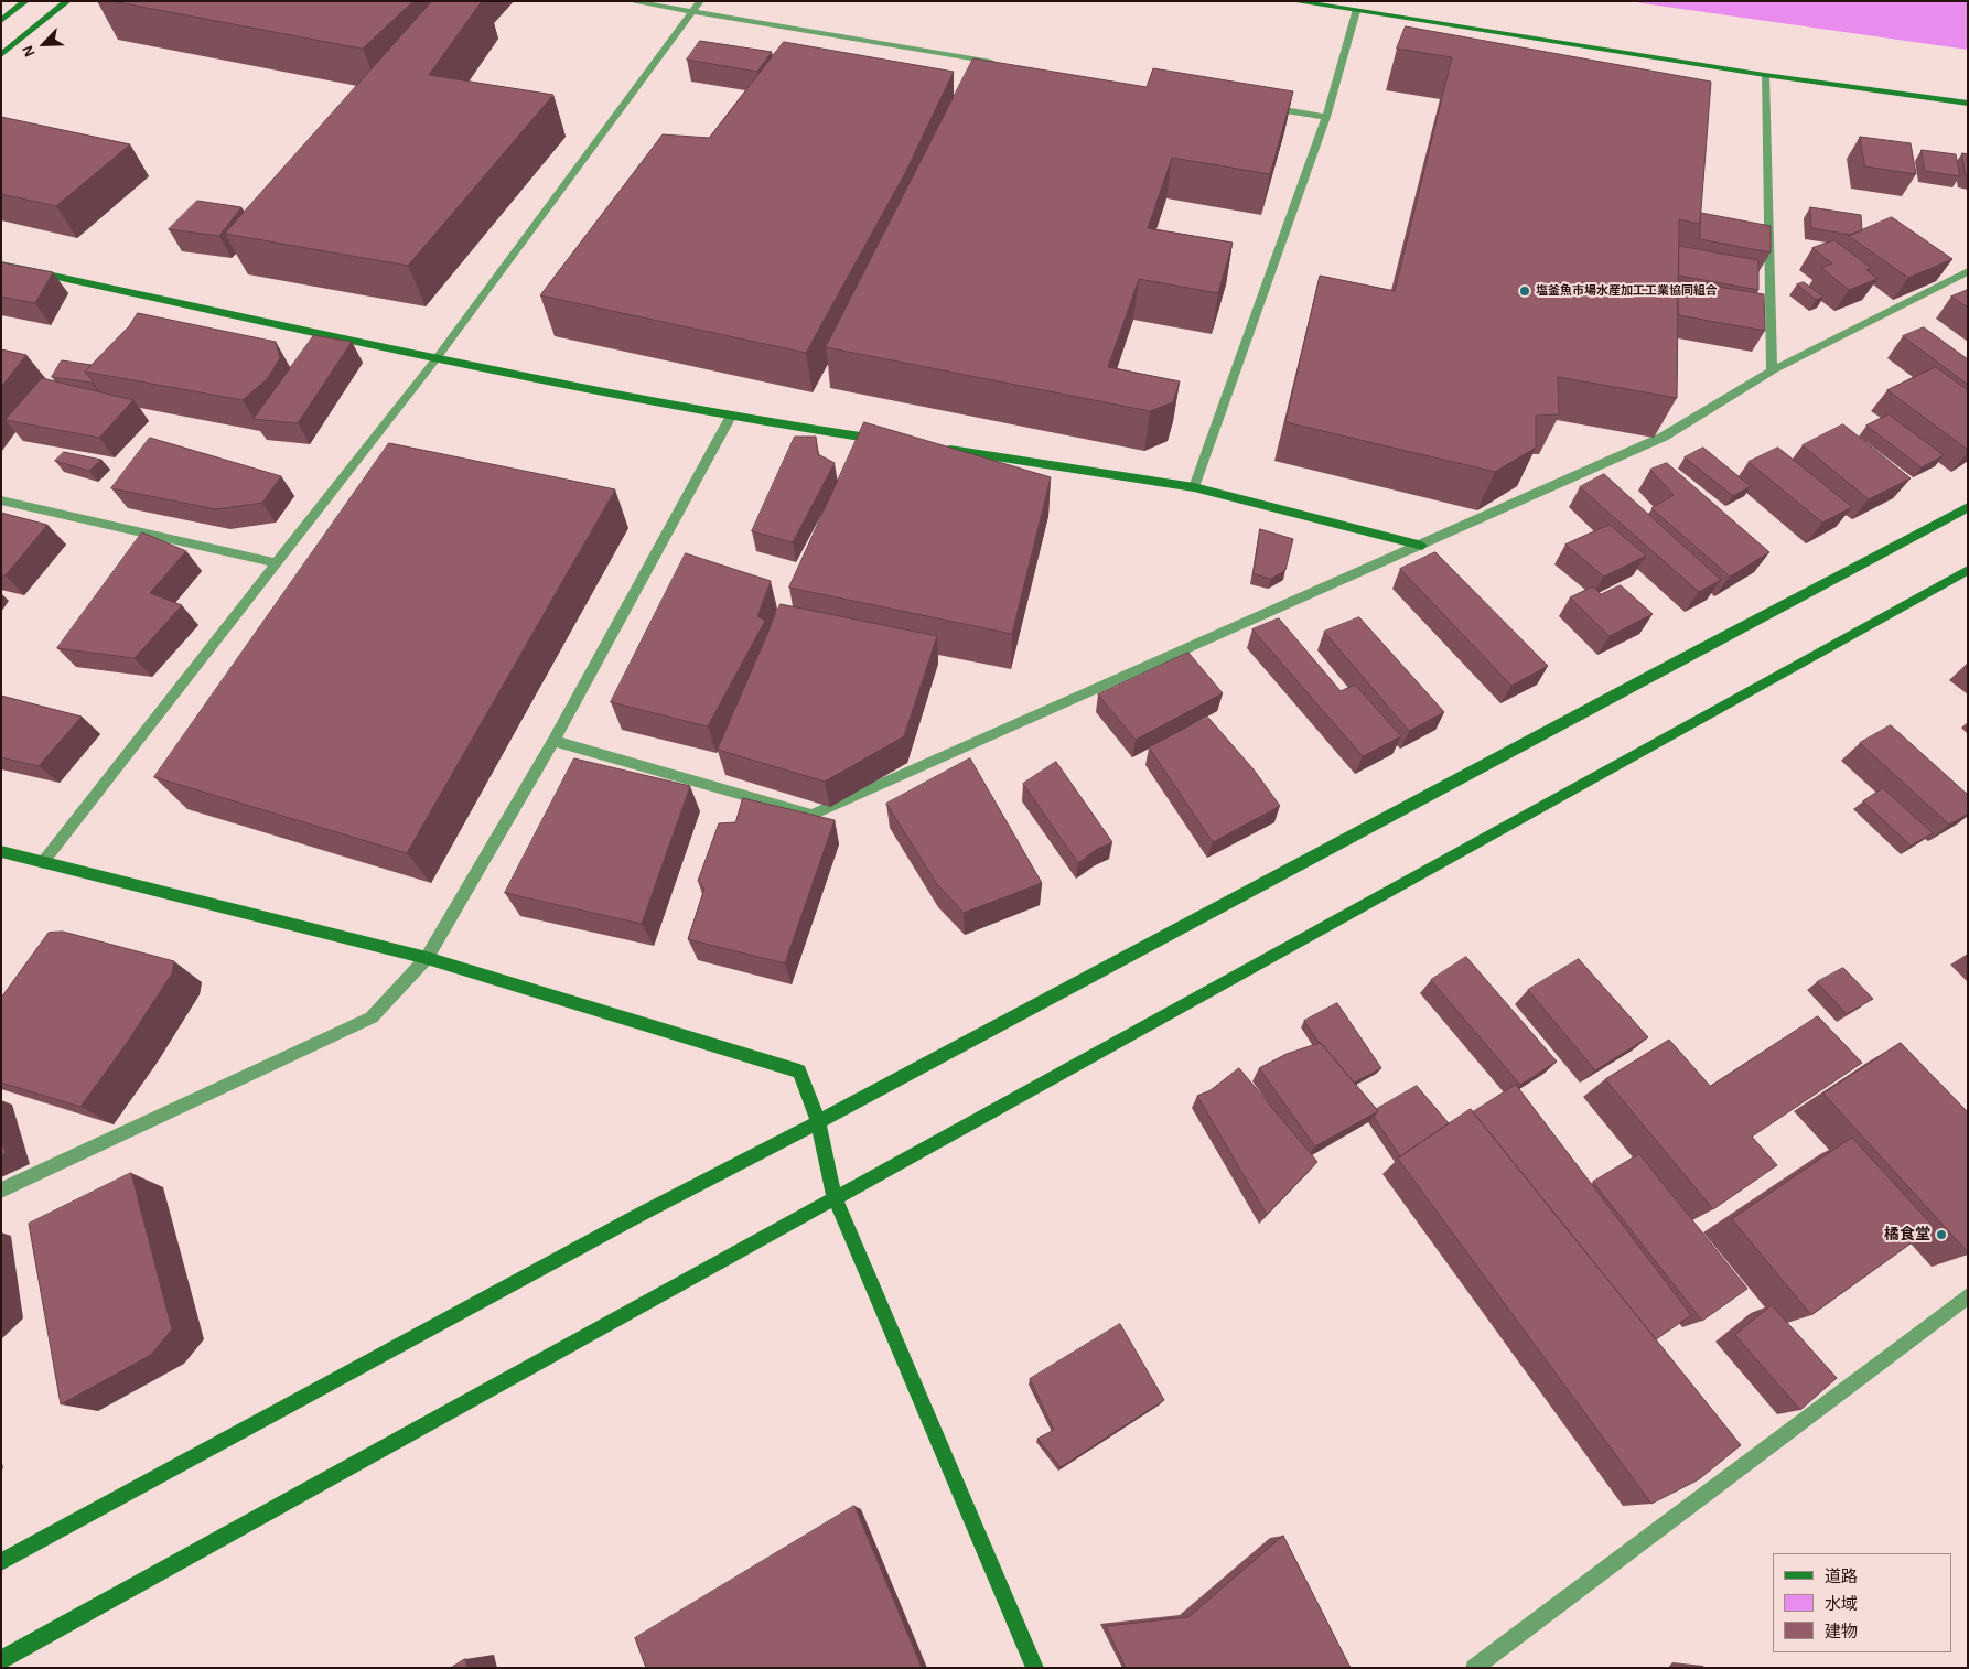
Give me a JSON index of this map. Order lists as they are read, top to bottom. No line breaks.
{"places":["塩釜魚市場水産加工工業協同組合","橘食堂"],"legend":["道路","水域","建物"],"north":"bottom left"}
